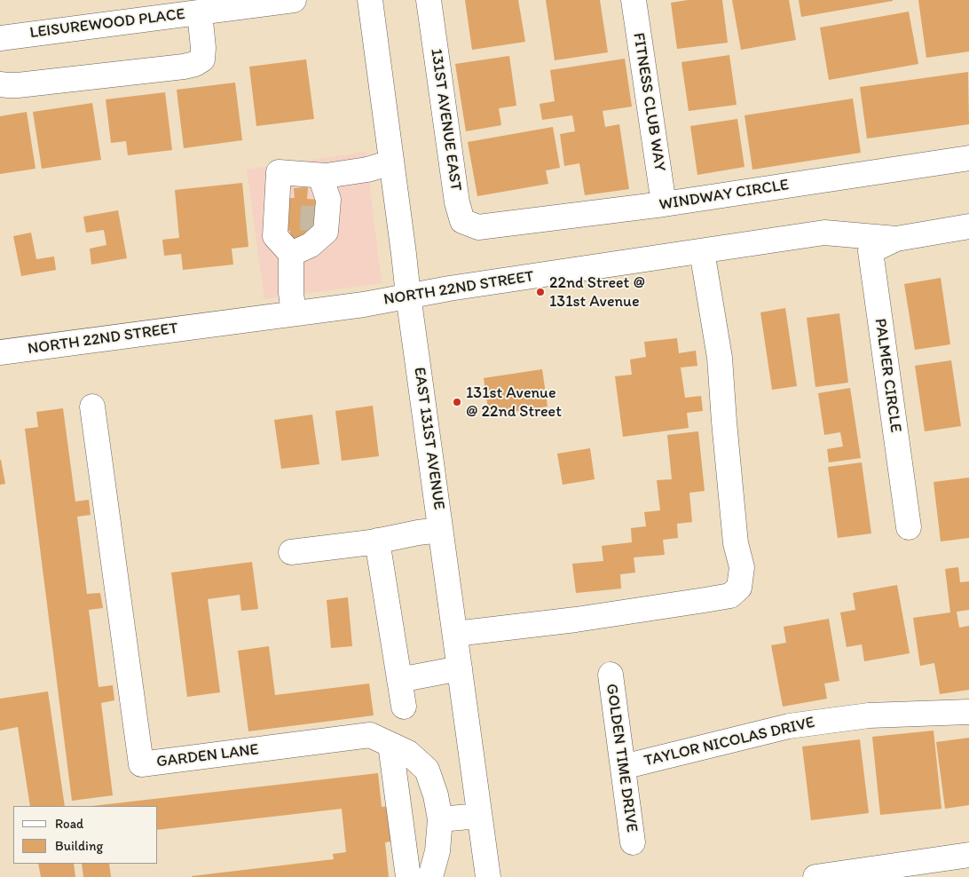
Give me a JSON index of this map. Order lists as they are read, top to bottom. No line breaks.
{"streets":{"street":["LEISUREWOOD PLACE","FITNESS CLUB WAY","131ST AVENUE EAST","WINDWAY CIRCLE","NORTH 22ND STREET","PALMER CIRCLE","EAST 131ST AVENUE","TAYLOR NICOLAS DRIVE","GARDEN LANE","GOLDEN TIME DRIVE"]},"crossings":[["FITNESS CLUB WAY","WINDWAY CIRCLE"],["131ST AVENUE EAST","WINDWAY CIRCLE"],["NORTH 22ND STREET","PALMER CIRCLE"],["NORTH 22ND STREET","EAST 131ST AVENUE"],["TAYLOR NICOLAS DRIVE","GOLDEN TIME DRIVE"]],"places":["22nd Street @ 131st Avenue","131st Avenue @ 22nd Street"],"legend":["Road","Building"]}
